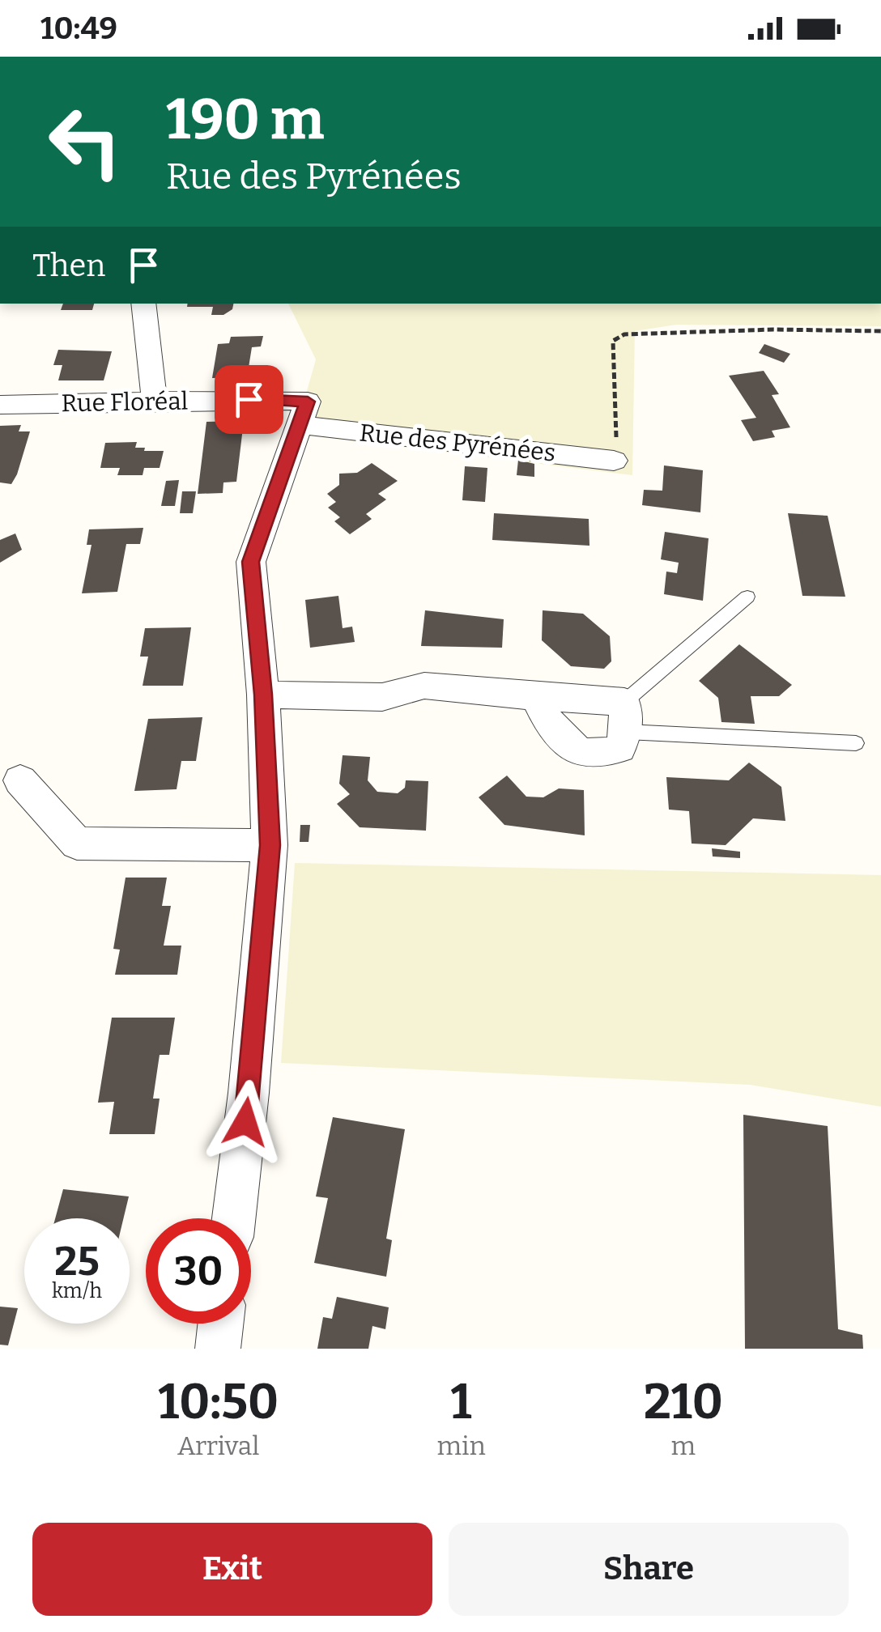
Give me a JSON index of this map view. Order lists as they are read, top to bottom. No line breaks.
{"streets":{"street":["Rue Floréal","Rue des Pyrénées"]},"crossings":[["Rue Floréal","Rue des Pyrénées"]],"page":{"status":"10:49","turn":["190 m","Rue des Pyrénées"],"then":"Then","speed":"25 km/h","limit":"30","eta":["10:50","Arrival","1","min","210","m"],"buttons":["Exit","Share"]}}
